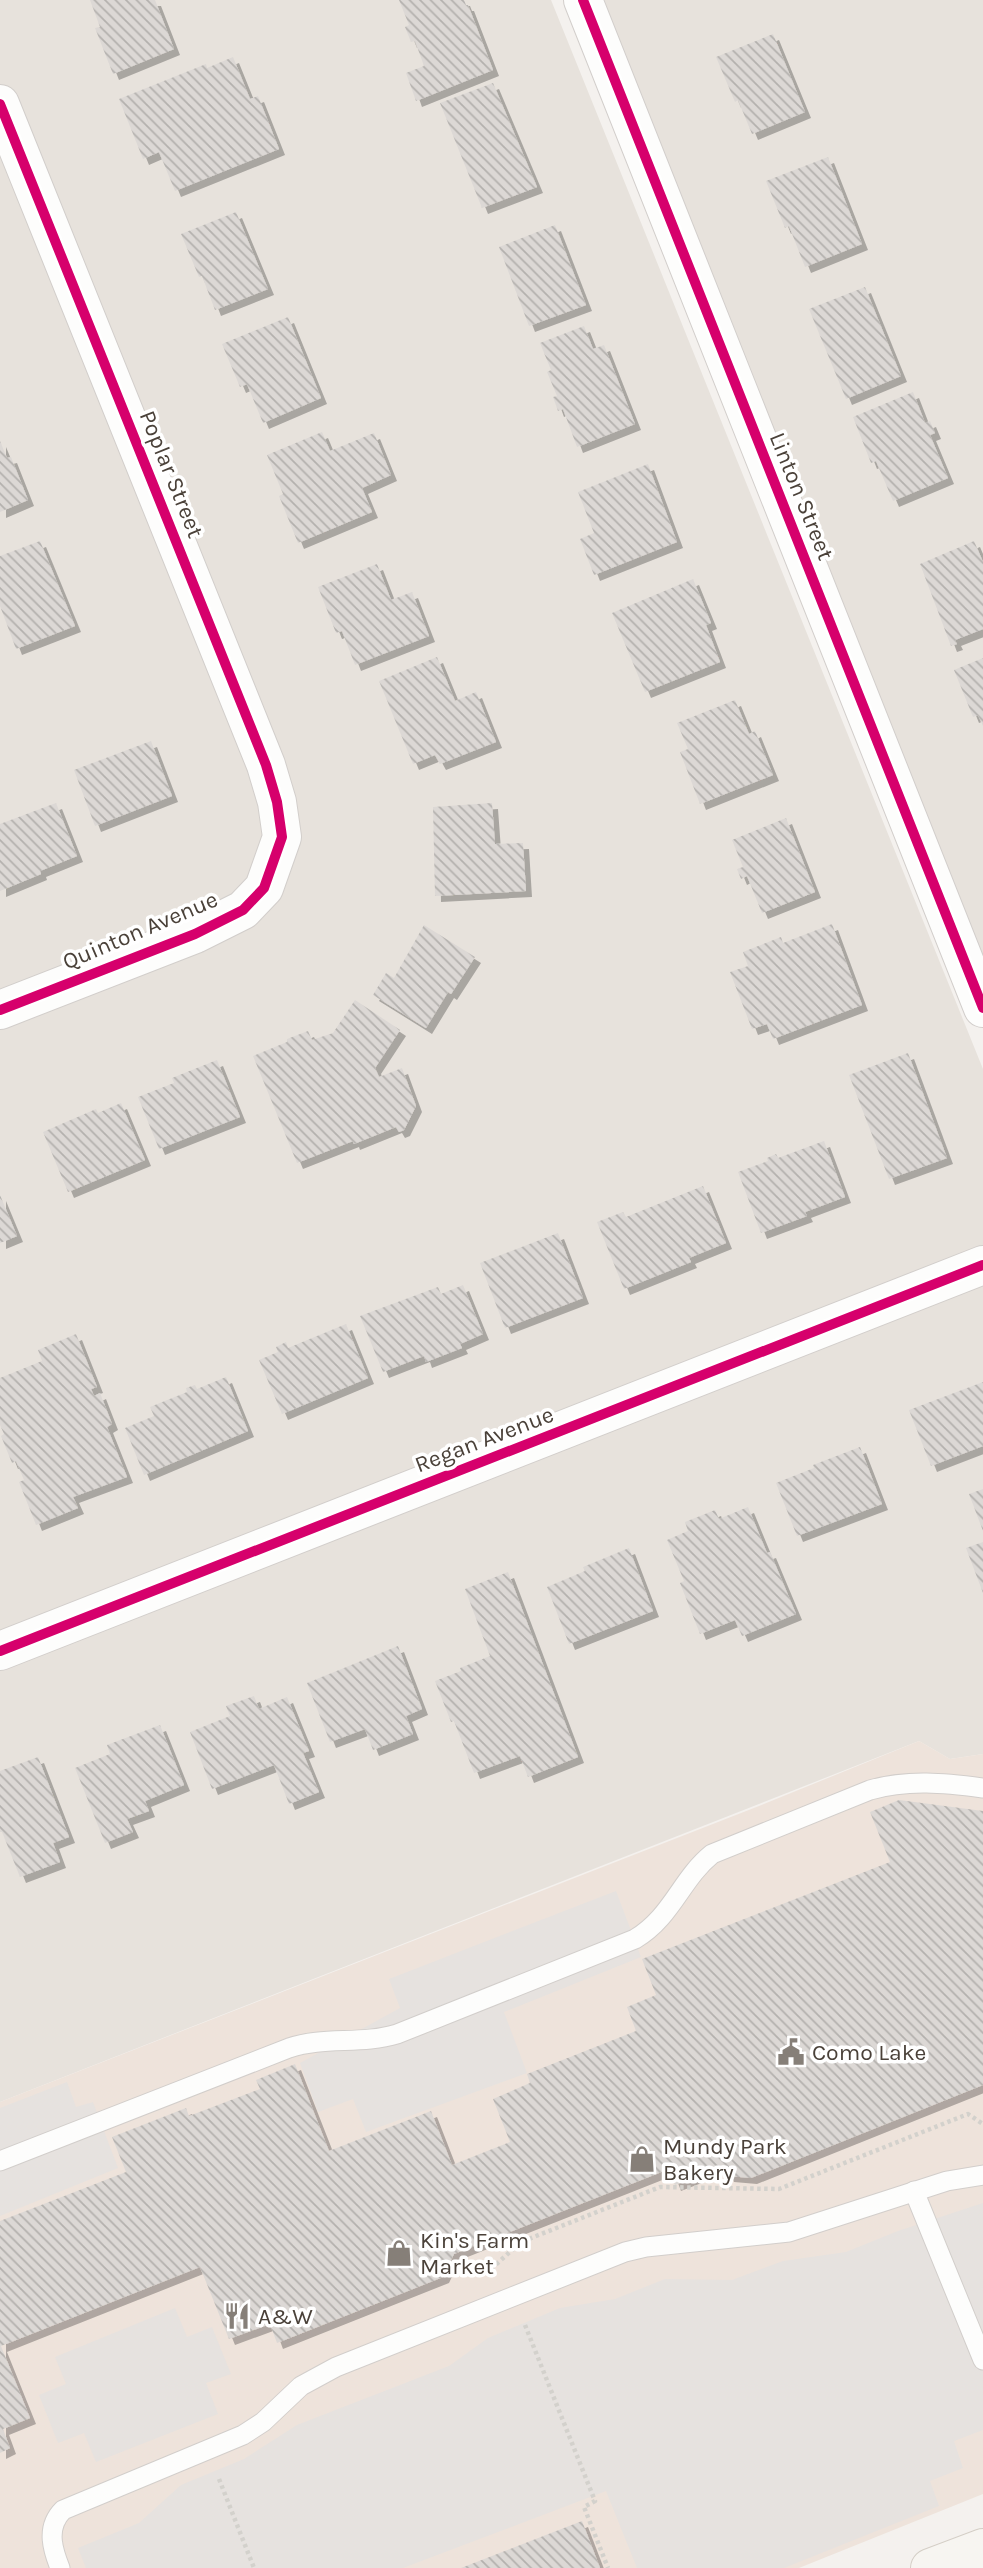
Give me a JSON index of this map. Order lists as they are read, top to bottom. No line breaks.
{"streets":{"street":["Poplar Street","Linton Street","Quinton Avenue","Regan Avenue"]},"crossings":[["Poplar Street","Quinton Avenue"]],"places":{"public building":["Como Lake"],"shop":["Mundy Park Bakery","Kin's Farm Market"],"restaurant":["A&W"]}}
